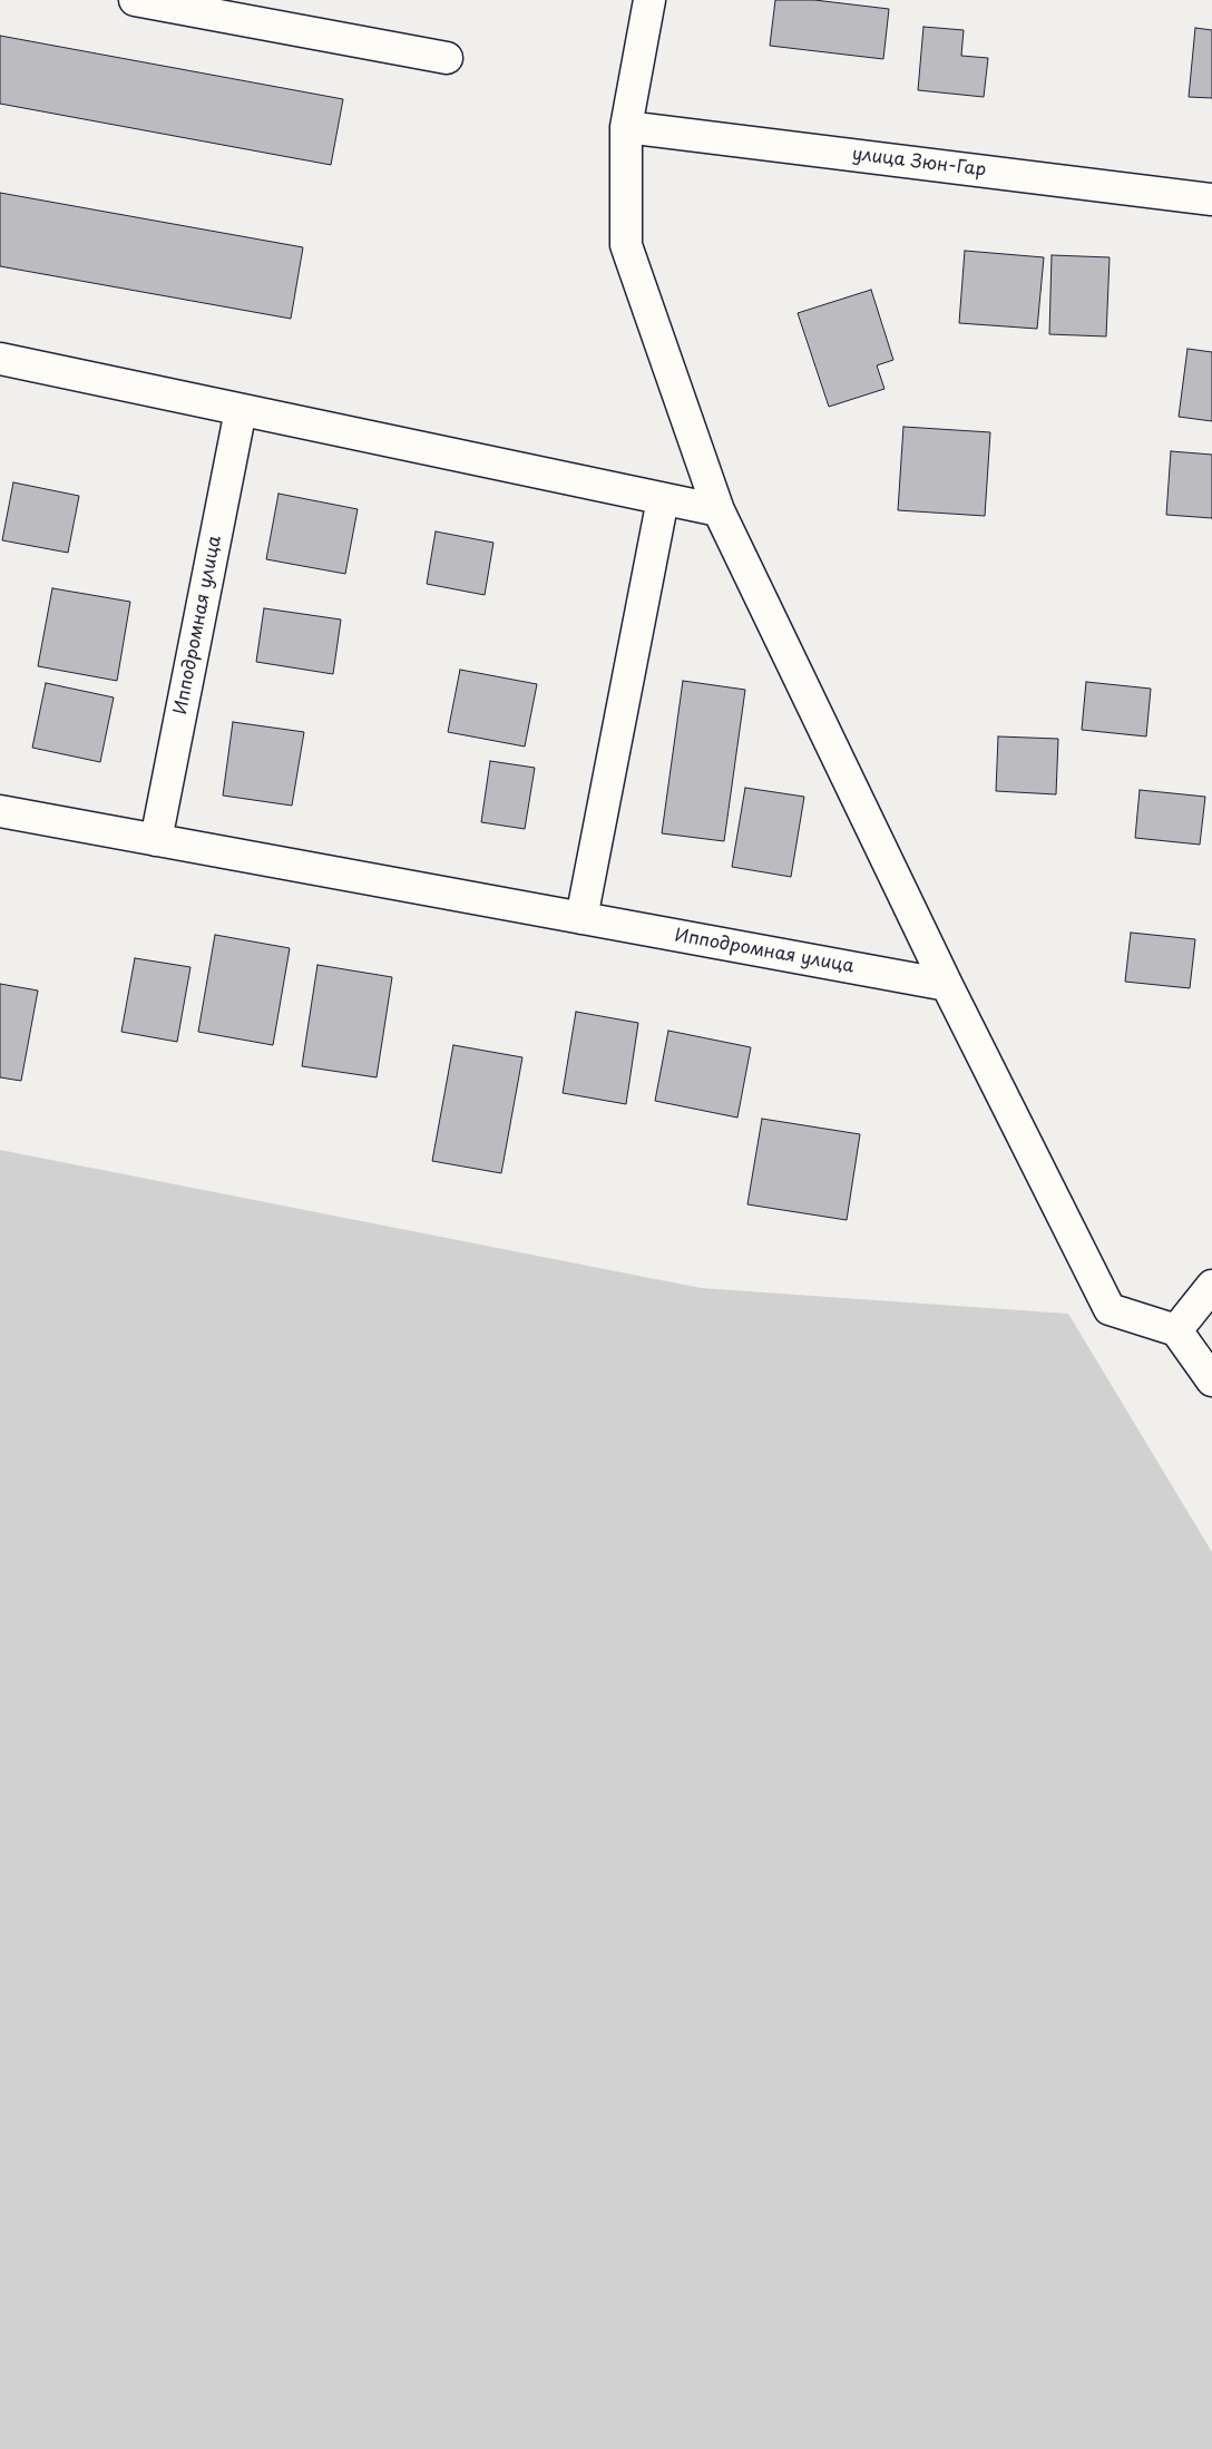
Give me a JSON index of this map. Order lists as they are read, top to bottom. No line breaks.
{"streets":{"street":["улица Зюн-Гар","Ипподромная улица"]}}
